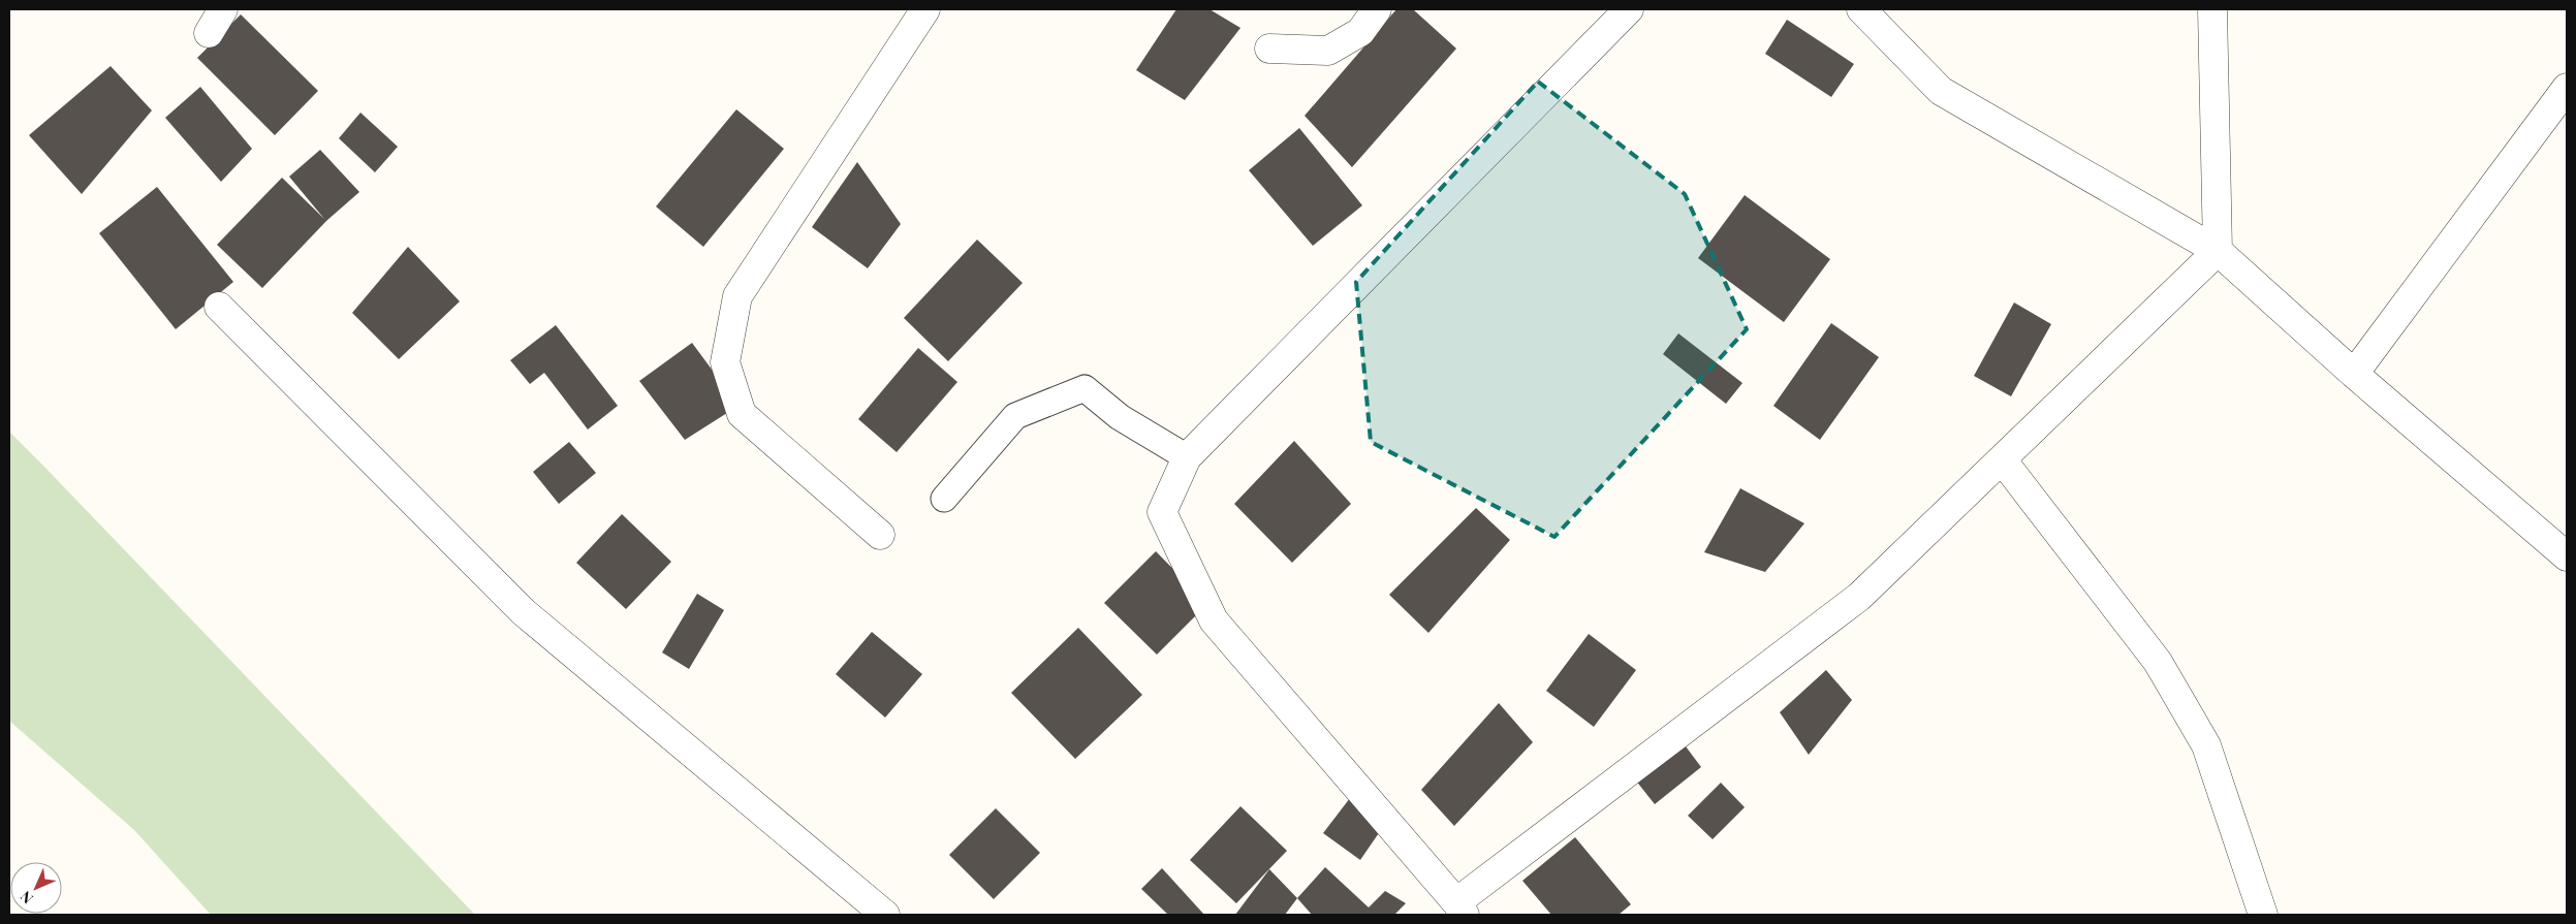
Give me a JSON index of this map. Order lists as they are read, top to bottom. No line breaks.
{"north":"bottom left"}
